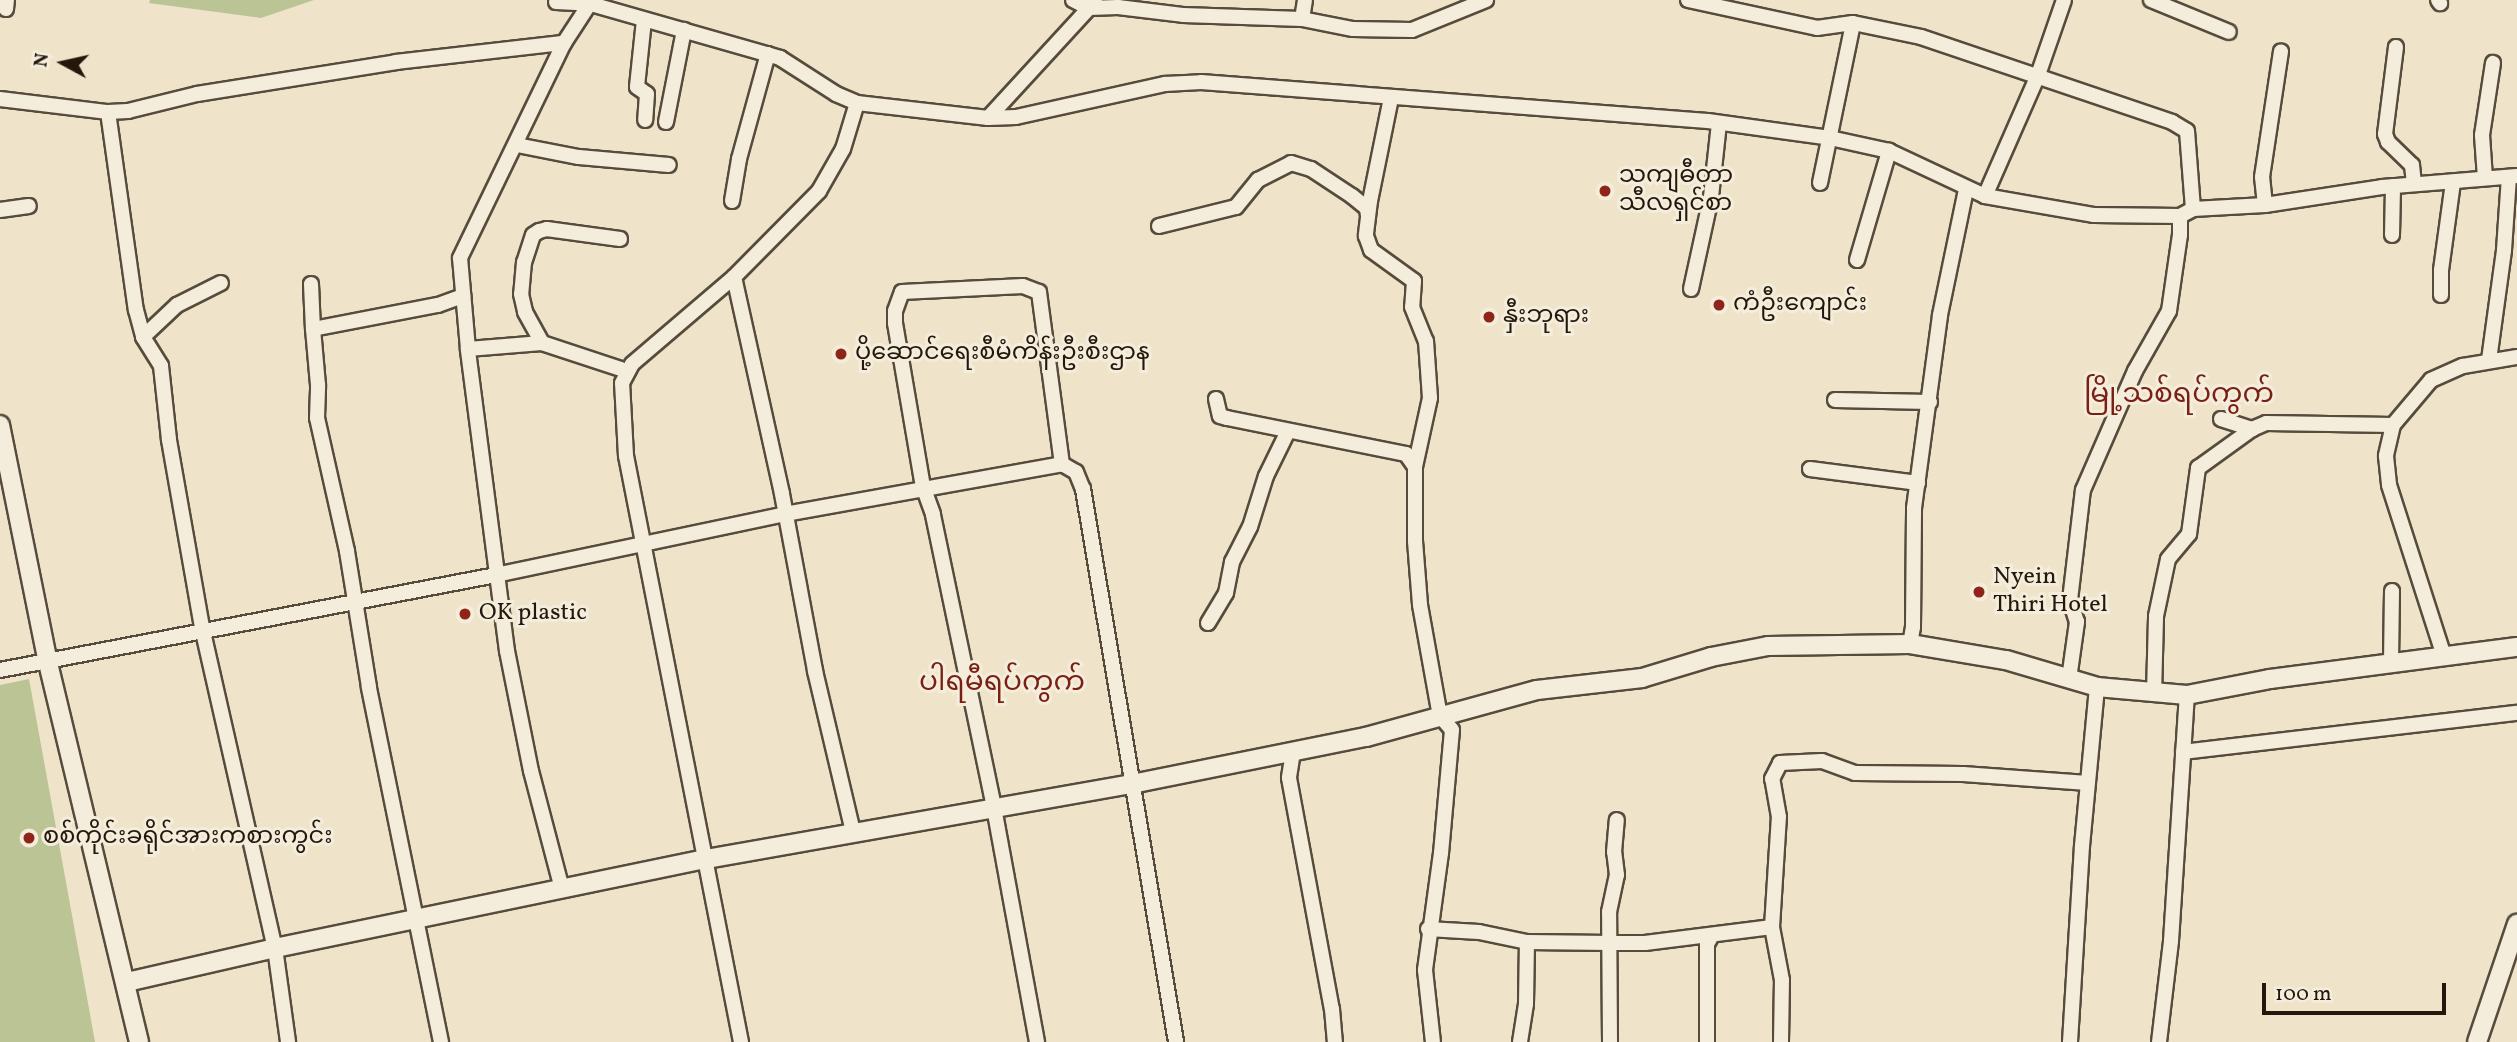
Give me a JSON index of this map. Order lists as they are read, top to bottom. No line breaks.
{"districts":["မြို့သစ်ရပ်ကွက်","ပါရမီရပ်ကွက်"],"places":["သကျဓီတာ သီလရှင်စာ","ကံဦးကျောင်း","နှီးဘုရား","ပို့ဆောင်ရေးစီမံကိန်းဦးစီးဌာန","Nyein Thiri Hotel","OK plastic","စစ်ကိုင်းခရိုင်အားကစားကွင်း"],"scale_bar":"100 m","north":"left"}
